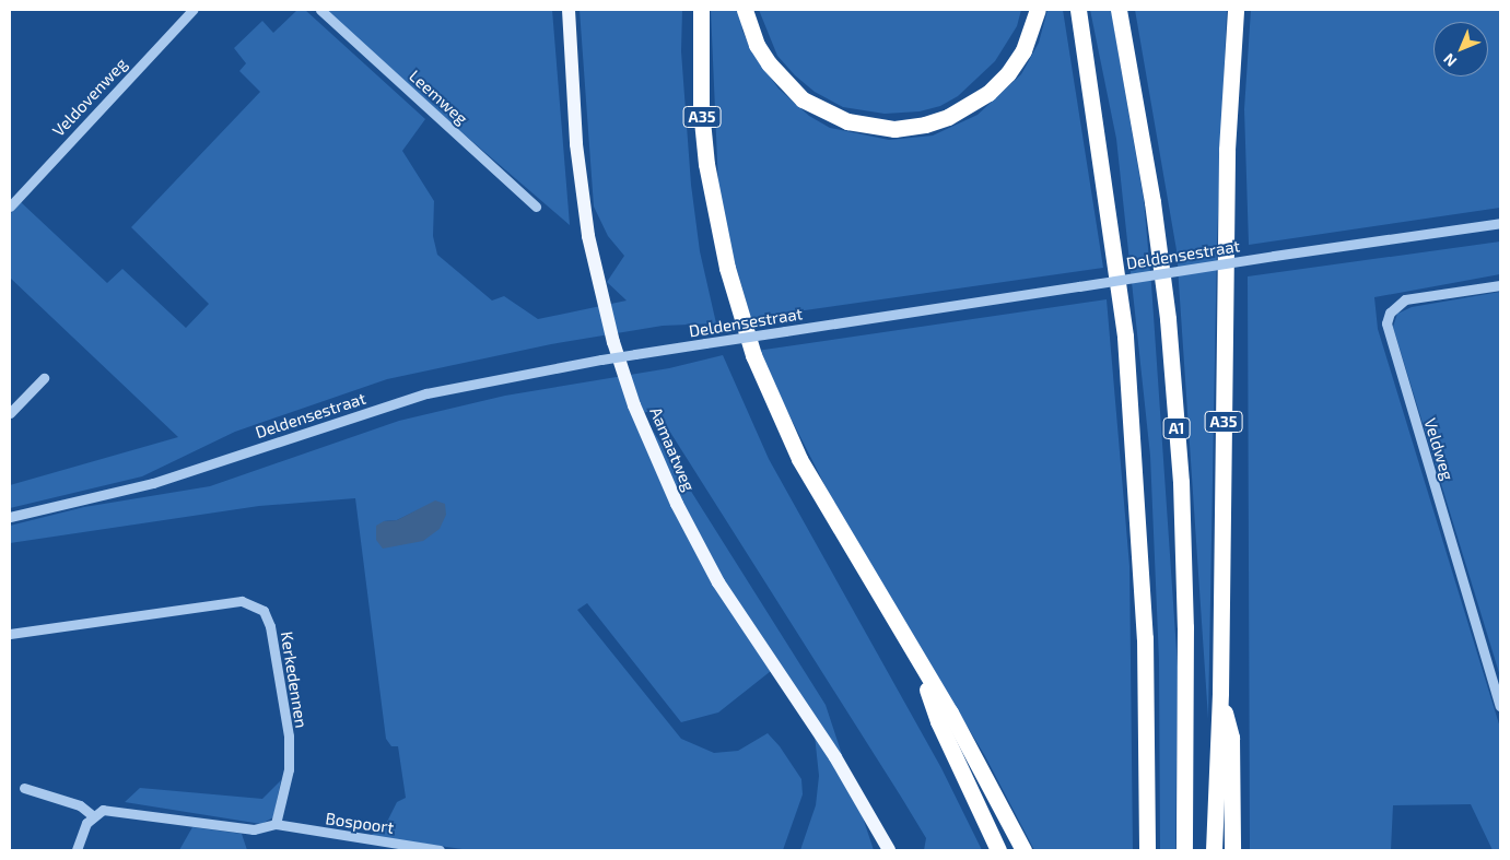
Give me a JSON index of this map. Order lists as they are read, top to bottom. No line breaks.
{"streets":{"highway":["A35","A1"],"main road":["Aamaatweg"],"street":["Veldovenweg","Leemweg","Deldensestraat","Veldweg","Kerkedennen","Bospoort"]},"crossings":[["Kerkedennen","Bospoort"]],"north":"bottom left"}
